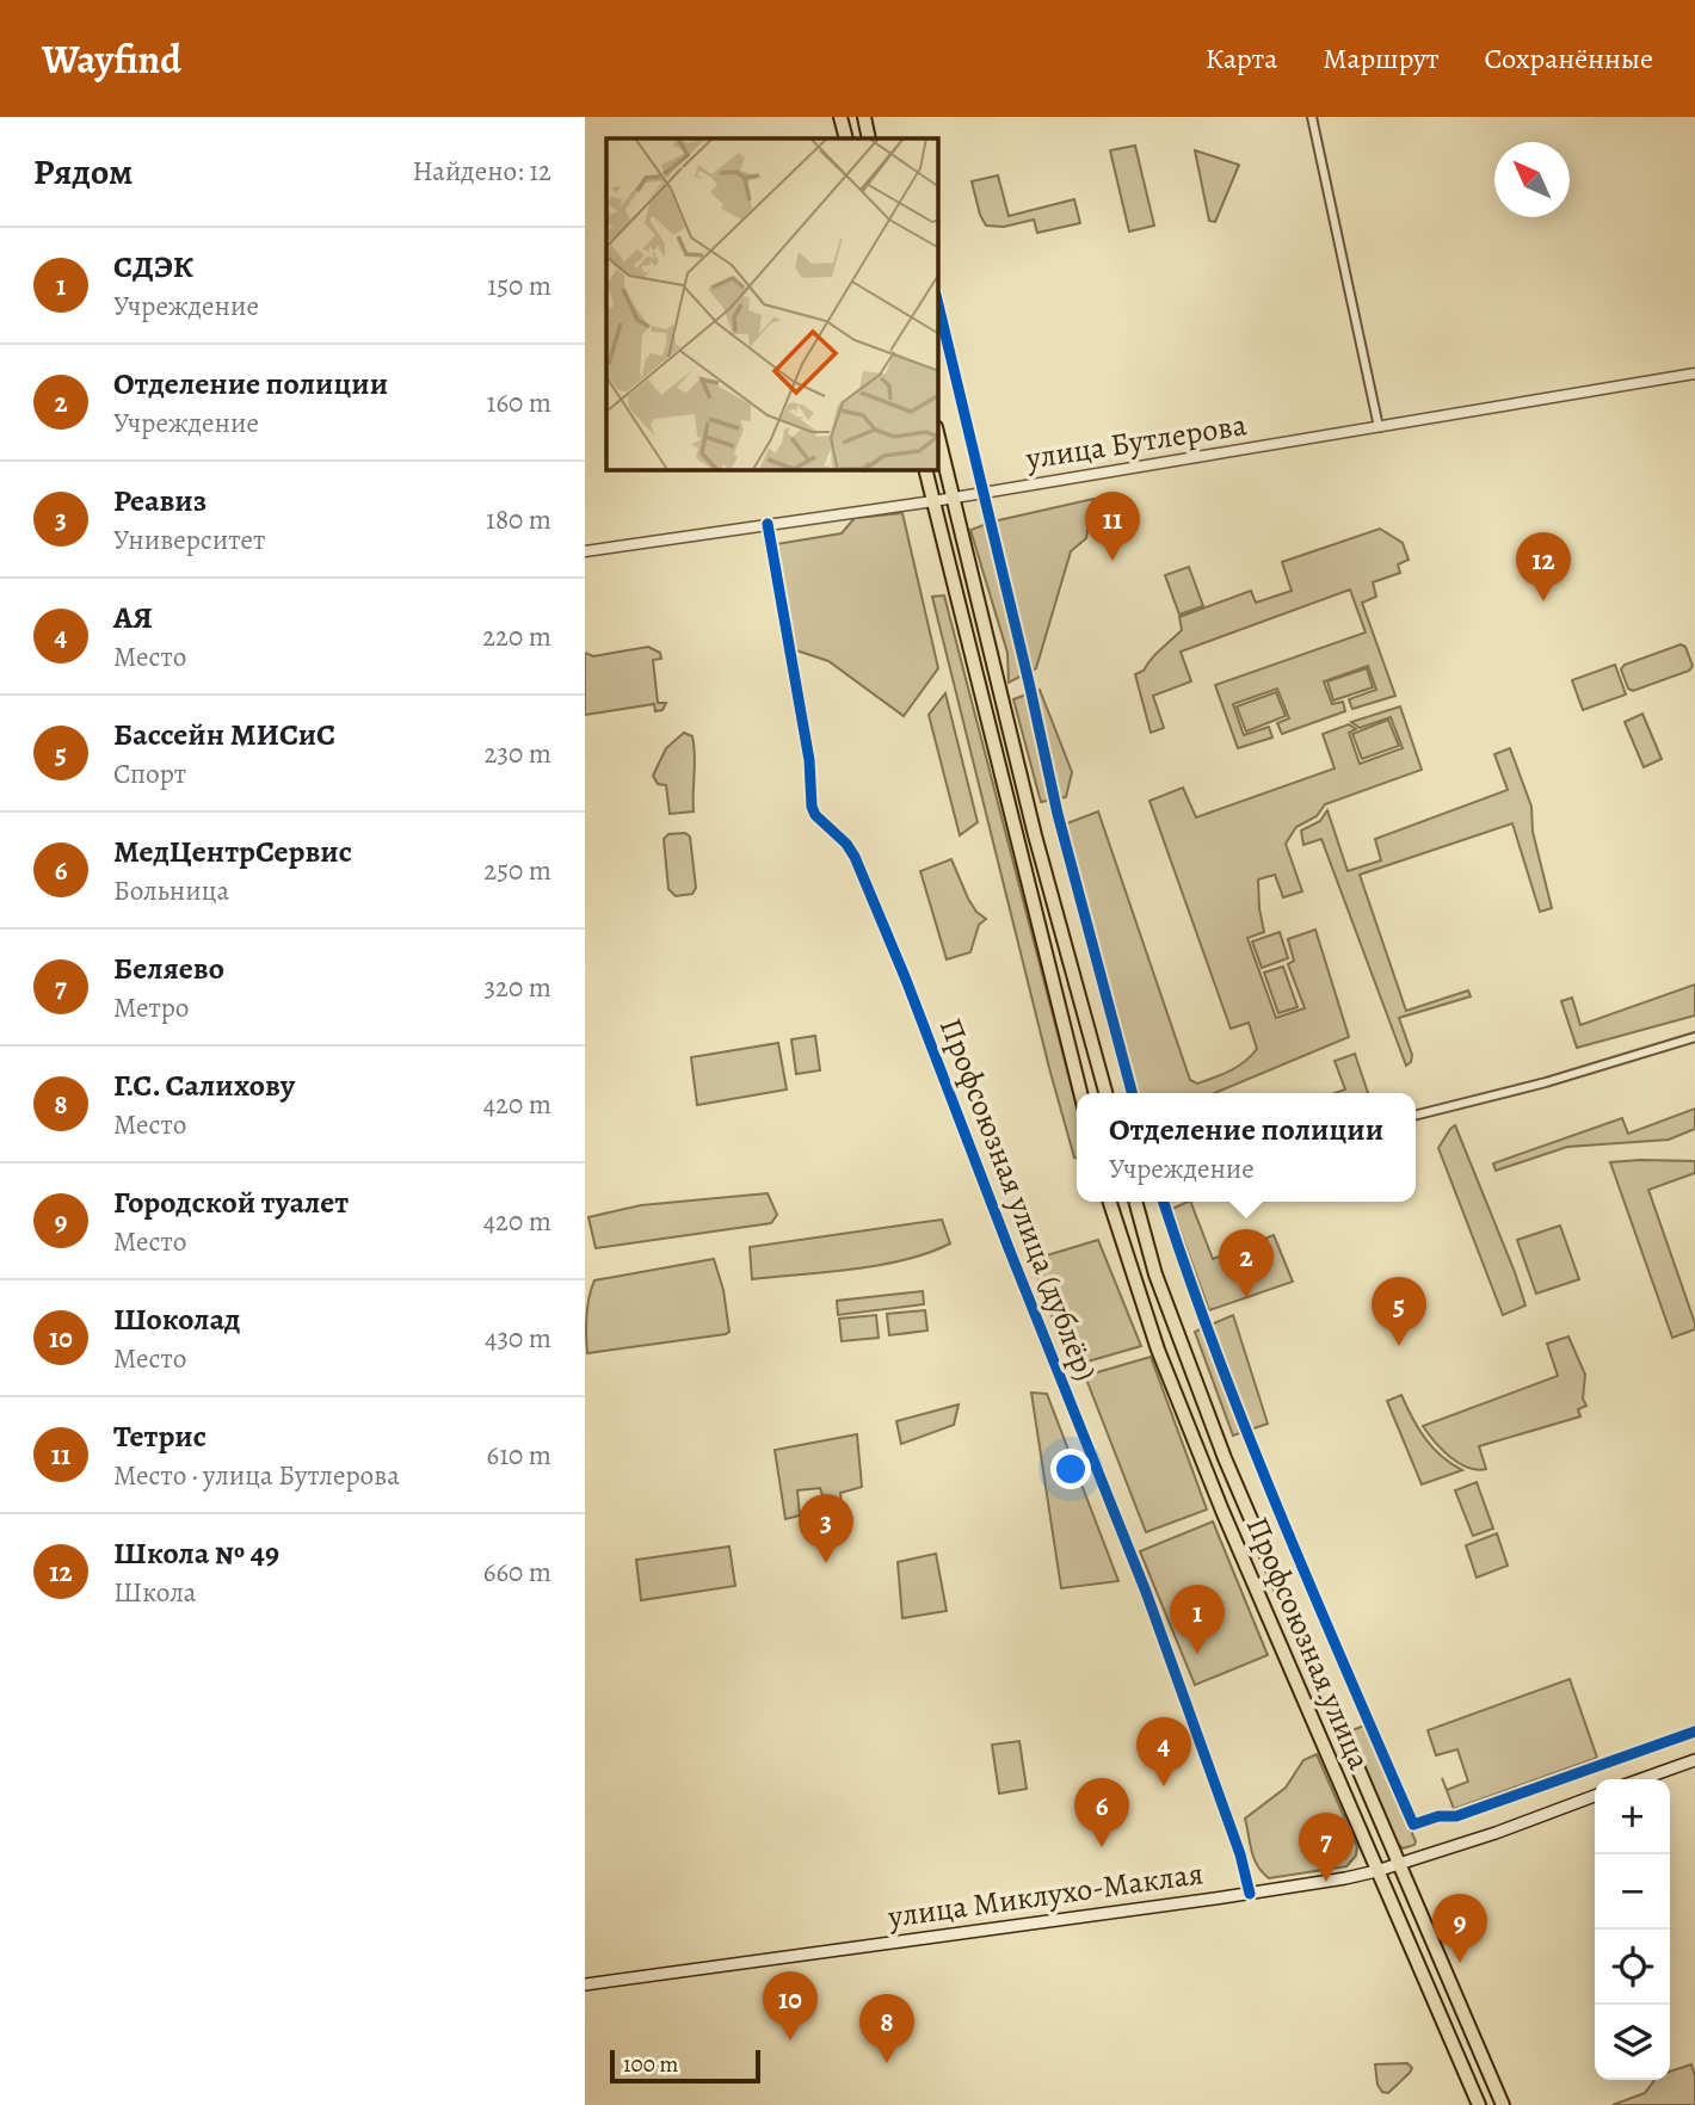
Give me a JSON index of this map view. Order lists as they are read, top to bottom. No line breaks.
{"streets":{"main road":["Профсоюзная улица","улица Миклухо-Маклая"],"street":["улица Бутлерова","Профсоюзная улица (дублёр)"]},"crossings":[["улица Бутлерова","Профсоюзная улица (дублёр)"],["Профсоюзная улица (дублёр)","улица Миклухо-Маклая"],["Профсоюзная улица","улица Миклухо-Маклая"]],"scale_bar":"100 m","north":"top left","page":{"header":"Wayfind","nav":["Карта","Маршрут","Сохранённые"],"heading":["Рядом","Найдено: 12"],"list":[{"mark":"1","name":"СДЭК","note":"Учреждение","value":"150 m"},{"mark":"2","name":"Отделение полиции","note":"Учреждение","value":"160 m"},{"mark":"3","name":"Реавиз","note":"Университет","value":"180 m"},{"mark":"4","name":"АЯ","note":"Место","value":"220 m"},{"mark":"5","name":"Бассейн МИСиС","note":"Спорт","value":"230 m"},{"mark":"6","name":"МедЦентрСервис","note":"Больница","value":"250 m"},{"mark":"7","name":"Беляево","note":"Метро","value":"320 m"},{"mark":"8","name":"Г.С. Салихову","note":"Место","value":"420 m"},{"mark":"9","name":"Городской туалет","note":"Место","value":"420 m"},{"mark":"10","name":"Шоколад","note":"Место","value":"430 m"},{"mark":"11","name":"Тетрис","note":"Место · улица Бутлерова","value":"610 m"},{"mark":"12","name":"Школа № 49","note":"Школа","value":"660 m"}],"pins":["11","12","2","5","3","1","4","6","7","9","10","8"],"popup":["Отделение полиции","Учреждение"],"map_buttons":["+","−"],"scale":"100 m"}}
